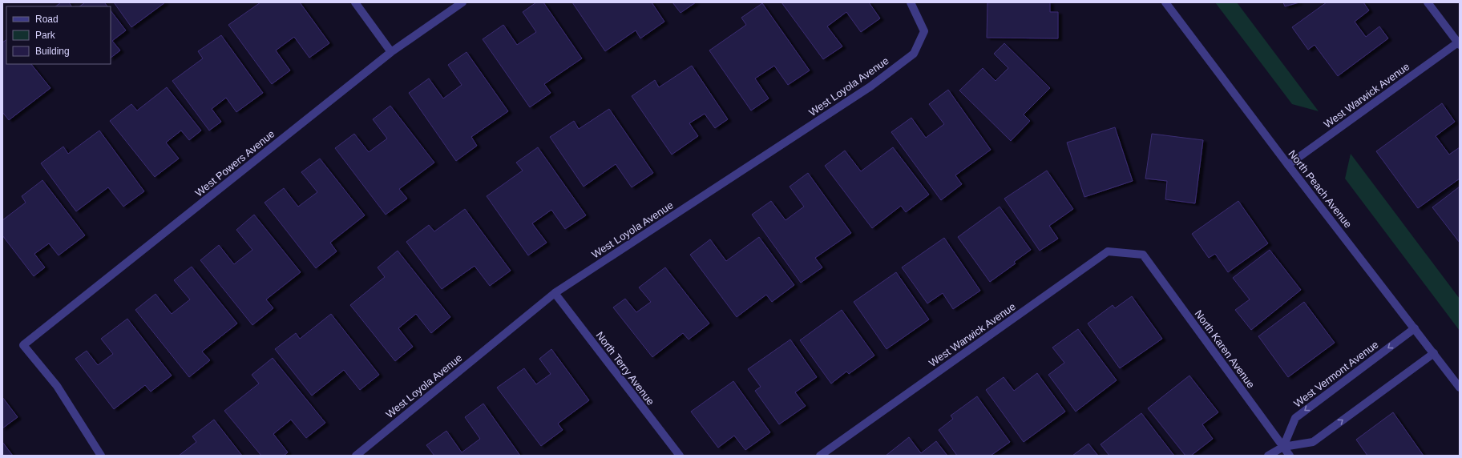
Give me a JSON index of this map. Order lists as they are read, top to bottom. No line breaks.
{"streets":{"street":["West Loyola Avenue","West Warwick Avenue","West Powers Avenue","North Peach Avenue","North Karen Avenue","North Terry Avenue","West Vermont Avenue"]},"crossings":[["West Loyola Avenue","North Terry Avenue"],["West Warwick Avenue","North Peach Avenue"],["West Warwick Avenue","North Karen Avenue"],["North Peach Avenue","West Vermont Avenue"],["North Karen Avenue","West Vermont Avenue"]],"legend":["Road","Park","Building"]}
